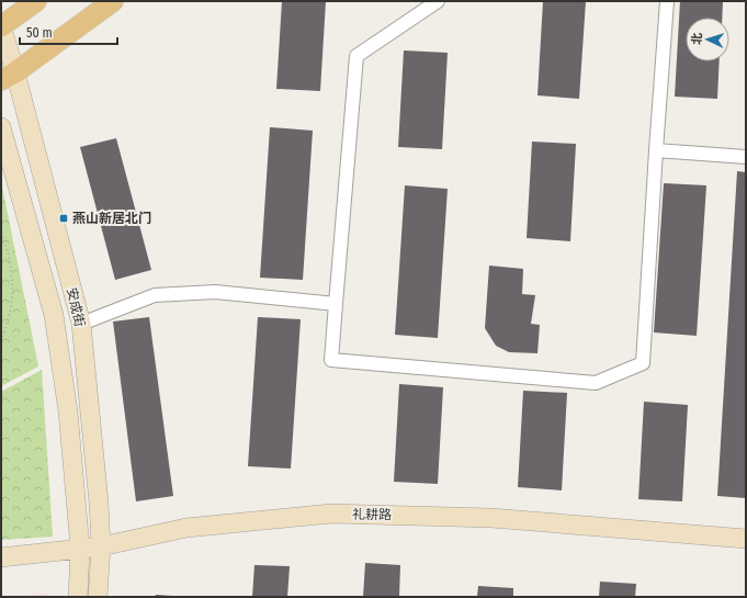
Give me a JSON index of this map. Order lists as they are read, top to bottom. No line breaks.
{"streets":{"street":["安成街","礼耕路"]},"crossings":[["安成街","礼耕路"]],"places":{"transit":["燕山新居北门"]},"scale_bar":"50 m","north":"left"}
